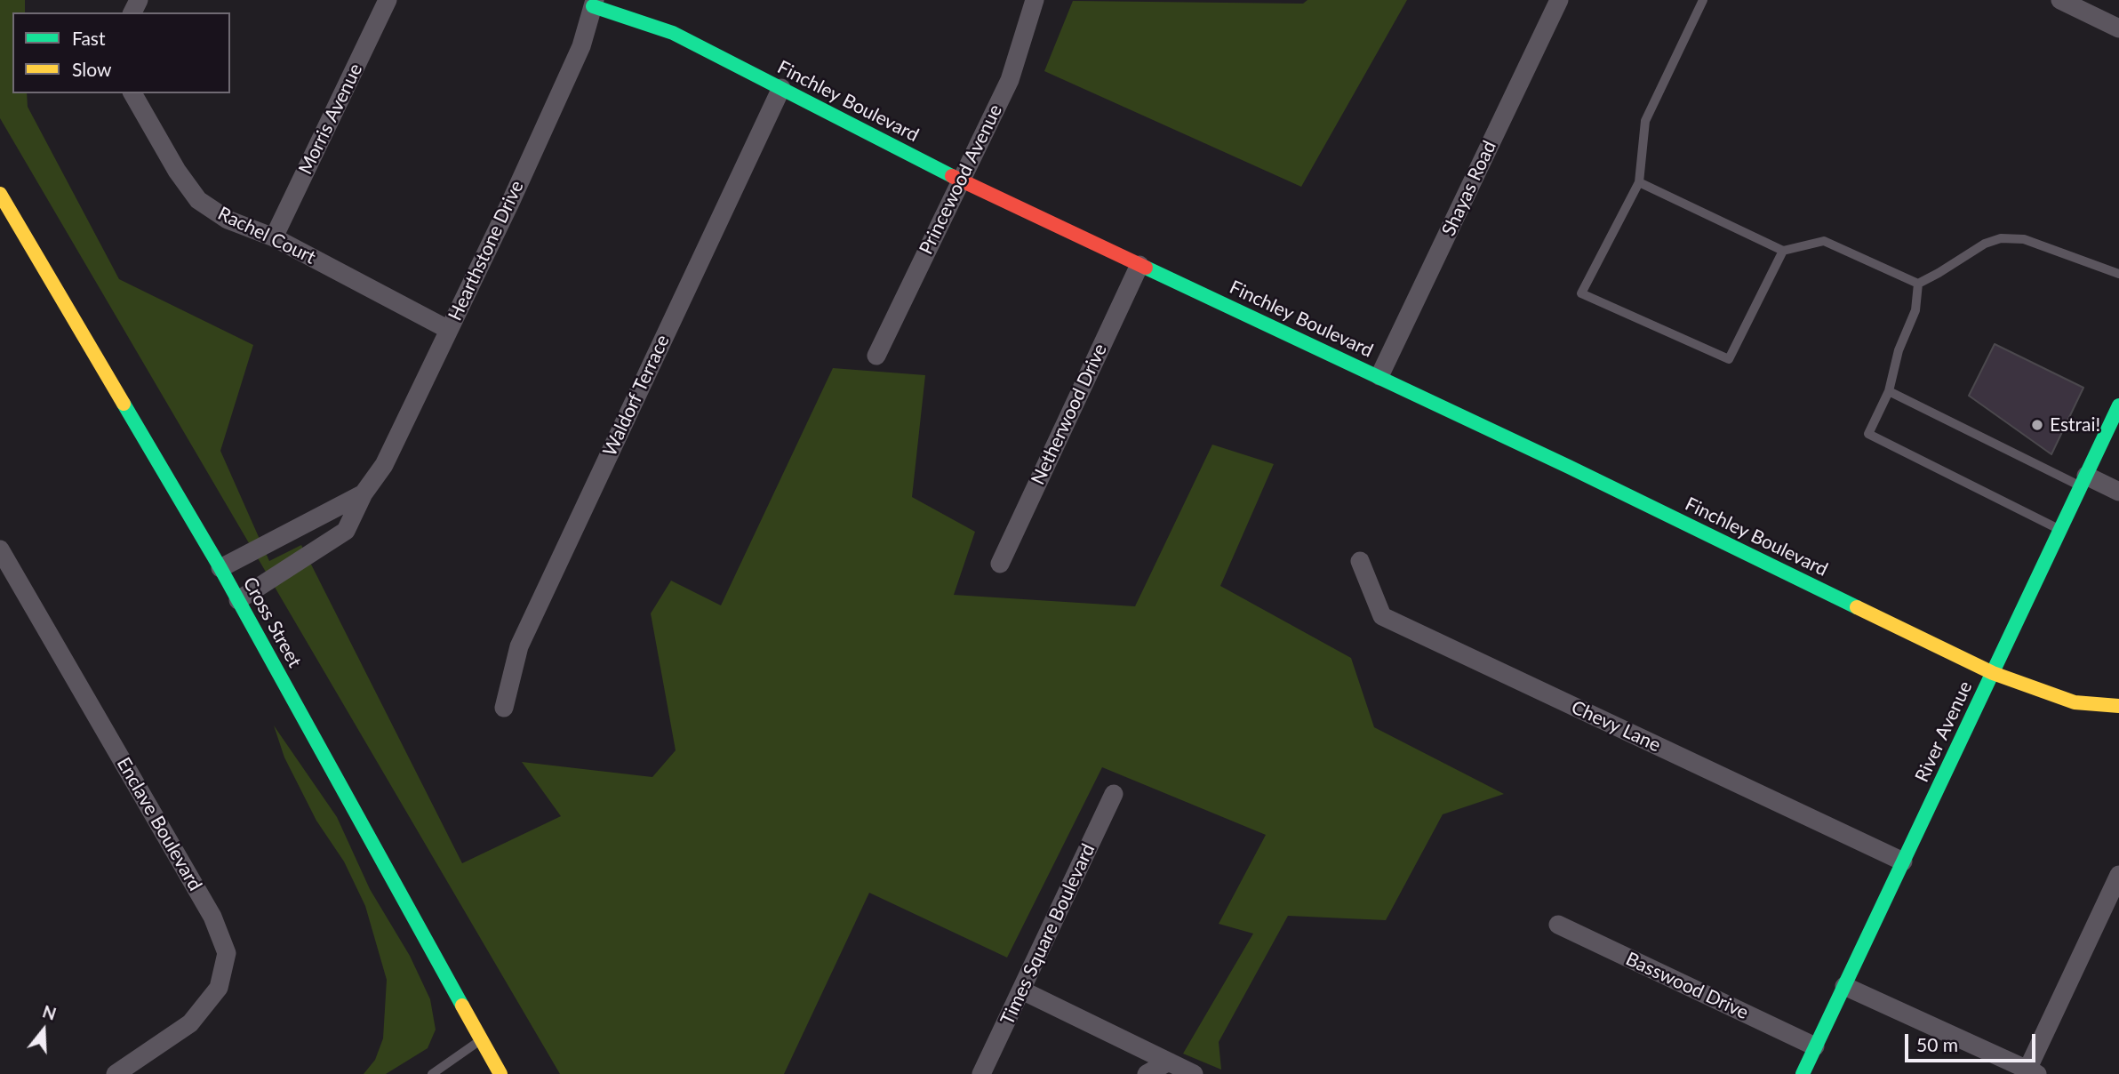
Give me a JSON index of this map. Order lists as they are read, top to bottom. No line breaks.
{"streets":{"main road":["Finchley Boulevard","Cross Street","River Avenue"],"street":["Morris Avenue","Princewood Avenue","Shayas Road","Rachel Court","Hearthstone Drive","Waldorf Terrace","Netherwood Drive","Chevy Lane","Enclave Boulevard","Times Square Boulevard","Basswood Drive"]},"crossings":[["Finchley Boulevard","Princewood Avenue"],["Finchley Boulevard","Shayas Road"],["Finchley Boulevard","Hearthstone Drive"],["Finchley Boulevard","Waldorf Terrace"],["Finchley Boulevard","Netherwood Drive"],["Finchley Boulevard","River Avenue"],["Morris Avenue","Rachel Court"],["Rachel Court","Hearthstone Drive"],["Hearthstone Drive","Cross Street"],["Chevy Lane","River Avenue"],["River Avenue","Basswood Drive"]],"places":["Estrai!"],"legend":["Fast","Slow"],"scale_bar":"50 m","north":"top"}
